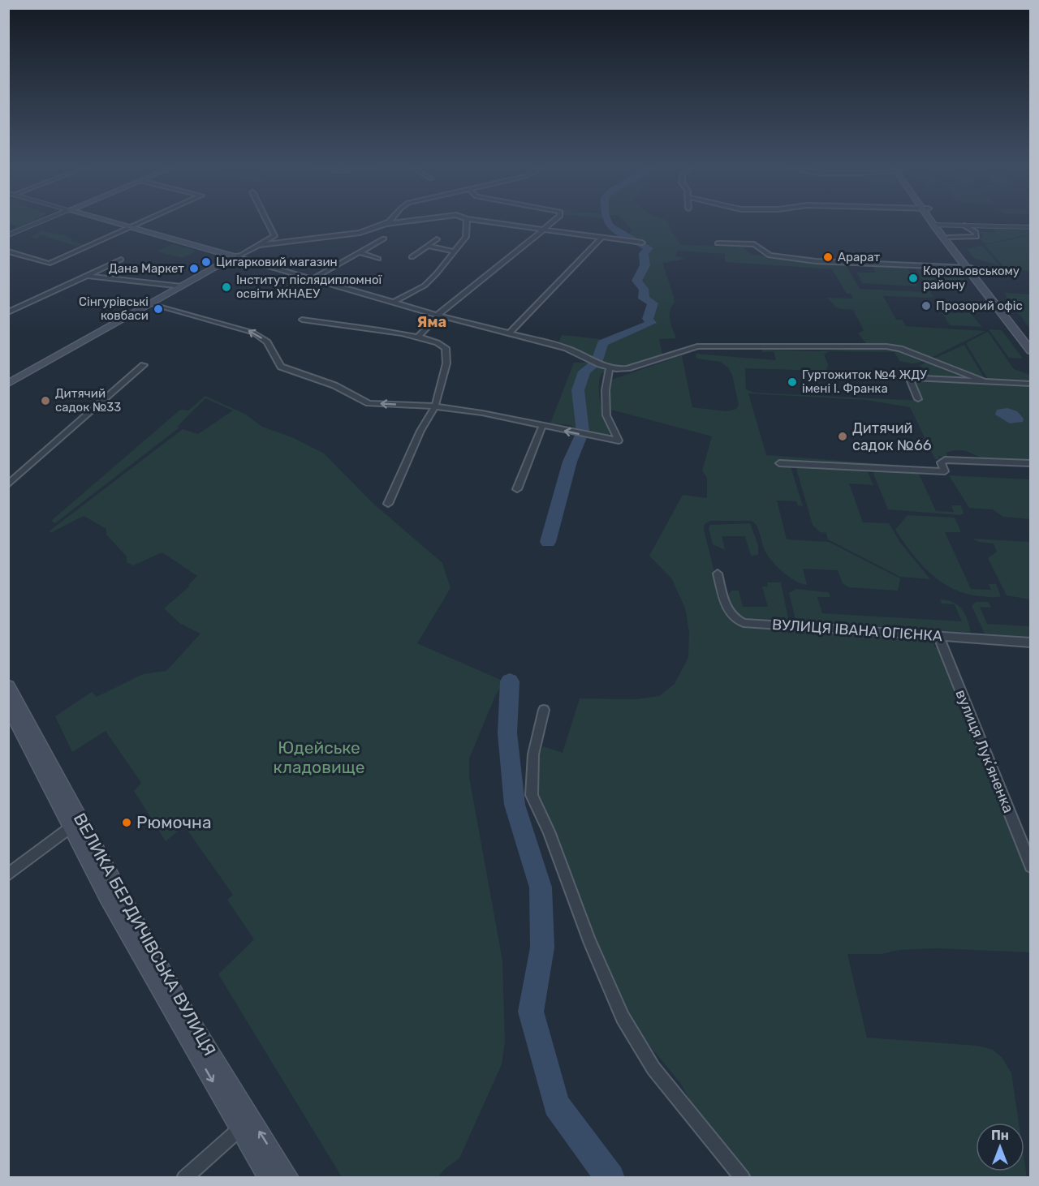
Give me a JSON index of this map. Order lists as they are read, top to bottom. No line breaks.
{"streets":{"main road":["ВЕЛИКА БЕРДИЧІВСЬКА ВУЛИЦЯ"],"street":["ВУЛИЦЯ ІВАНА ОГІЄНКА","вулиця Лукʼяненка"]},"crossings":[["ВУЛИЦЯ ІВАНА ОГІЄНКА","вулиця Лукʼяненка"]],"districts":["Яма"],"parks":["Юдейське кладовище"],"places":["Арарат","Цигарковий магазин","Дана Маркет","Корольовському району","Інститут післядипломної освіти ЖНАЕУ","Прозорий офіс","Сінгурівські ковбаси","Гуртожиток №4 ЖДУ імені І. Франка","Дитячий садок №33","Дитячий садок №66","Рюмочна"],"north":"top"}
